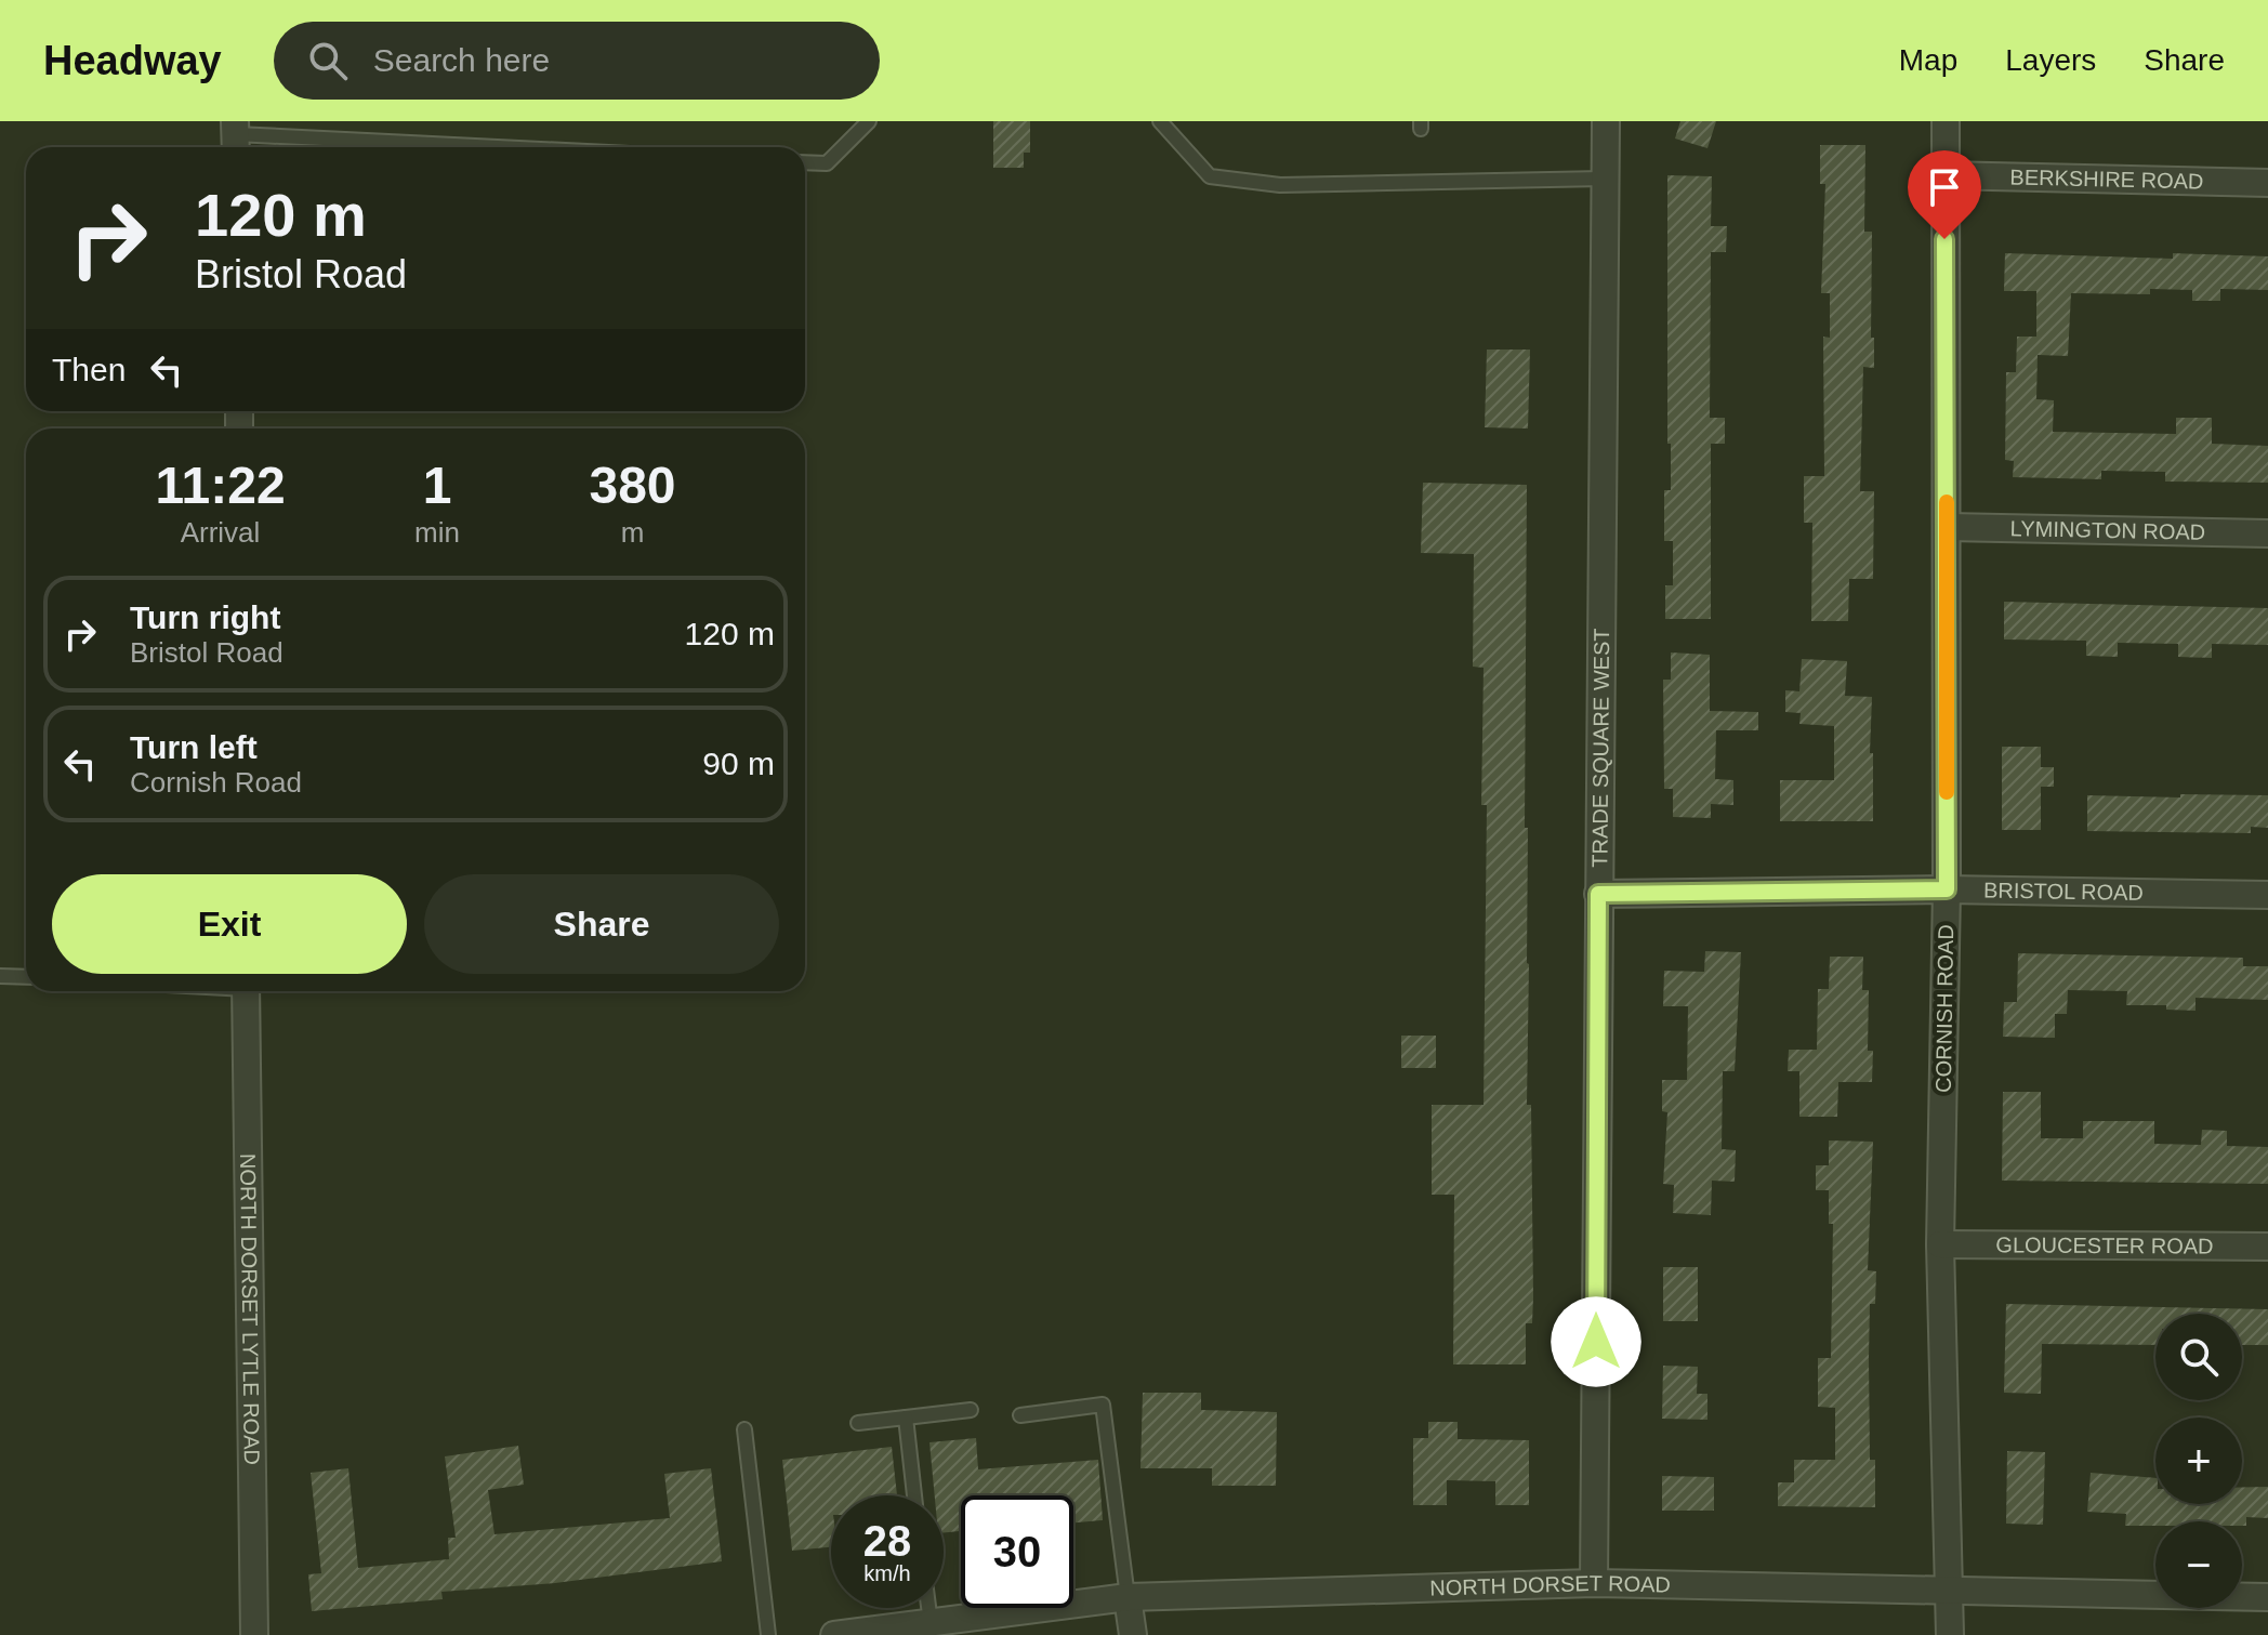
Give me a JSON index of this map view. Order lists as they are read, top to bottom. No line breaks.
{"streets":{"street":["BERKSHIRE ROAD","LYMINGTON ROAD","TRADE SQUARE WEST","BRISTOL ROAD","CORNISH ROAD","GLOUCESTER ROAD","NORTH DORSET LYTLE ROAD","NORTH DORSET ROAD"]},"crossings":[["BERKSHIRE ROAD","CORNISH ROAD"],["LYMINGTON ROAD","CORNISH ROAD"],["TRADE SQUARE WEST","BRISTOL ROAD"],["TRADE SQUARE WEST","NORTH DORSET ROAD"],["BRISTOL ROAD","CORNISH ROAD"],["CORNISH ROAD","GLOUCESTER ROAD"],["CORNISH ROAD","NORTH DORSET ROAD"]],"page":{"header":"Headway","search":"Search here","nav":["Map","Layers","Share"],"turn":["120 m","Bristol Road"],"then":"Then","eta":["11:22","Arrival","1","min","380","m"],"list":[{"name":"Turn right","note":"Bristol Road","value":"120 m"},{"name":"Turn left","note":"Cornish Road","value":"90 m"}],"buttons":["Exit","Share"],"map_buttons":["+","−"],"speed":"28 km/h","limit":"30"}}
